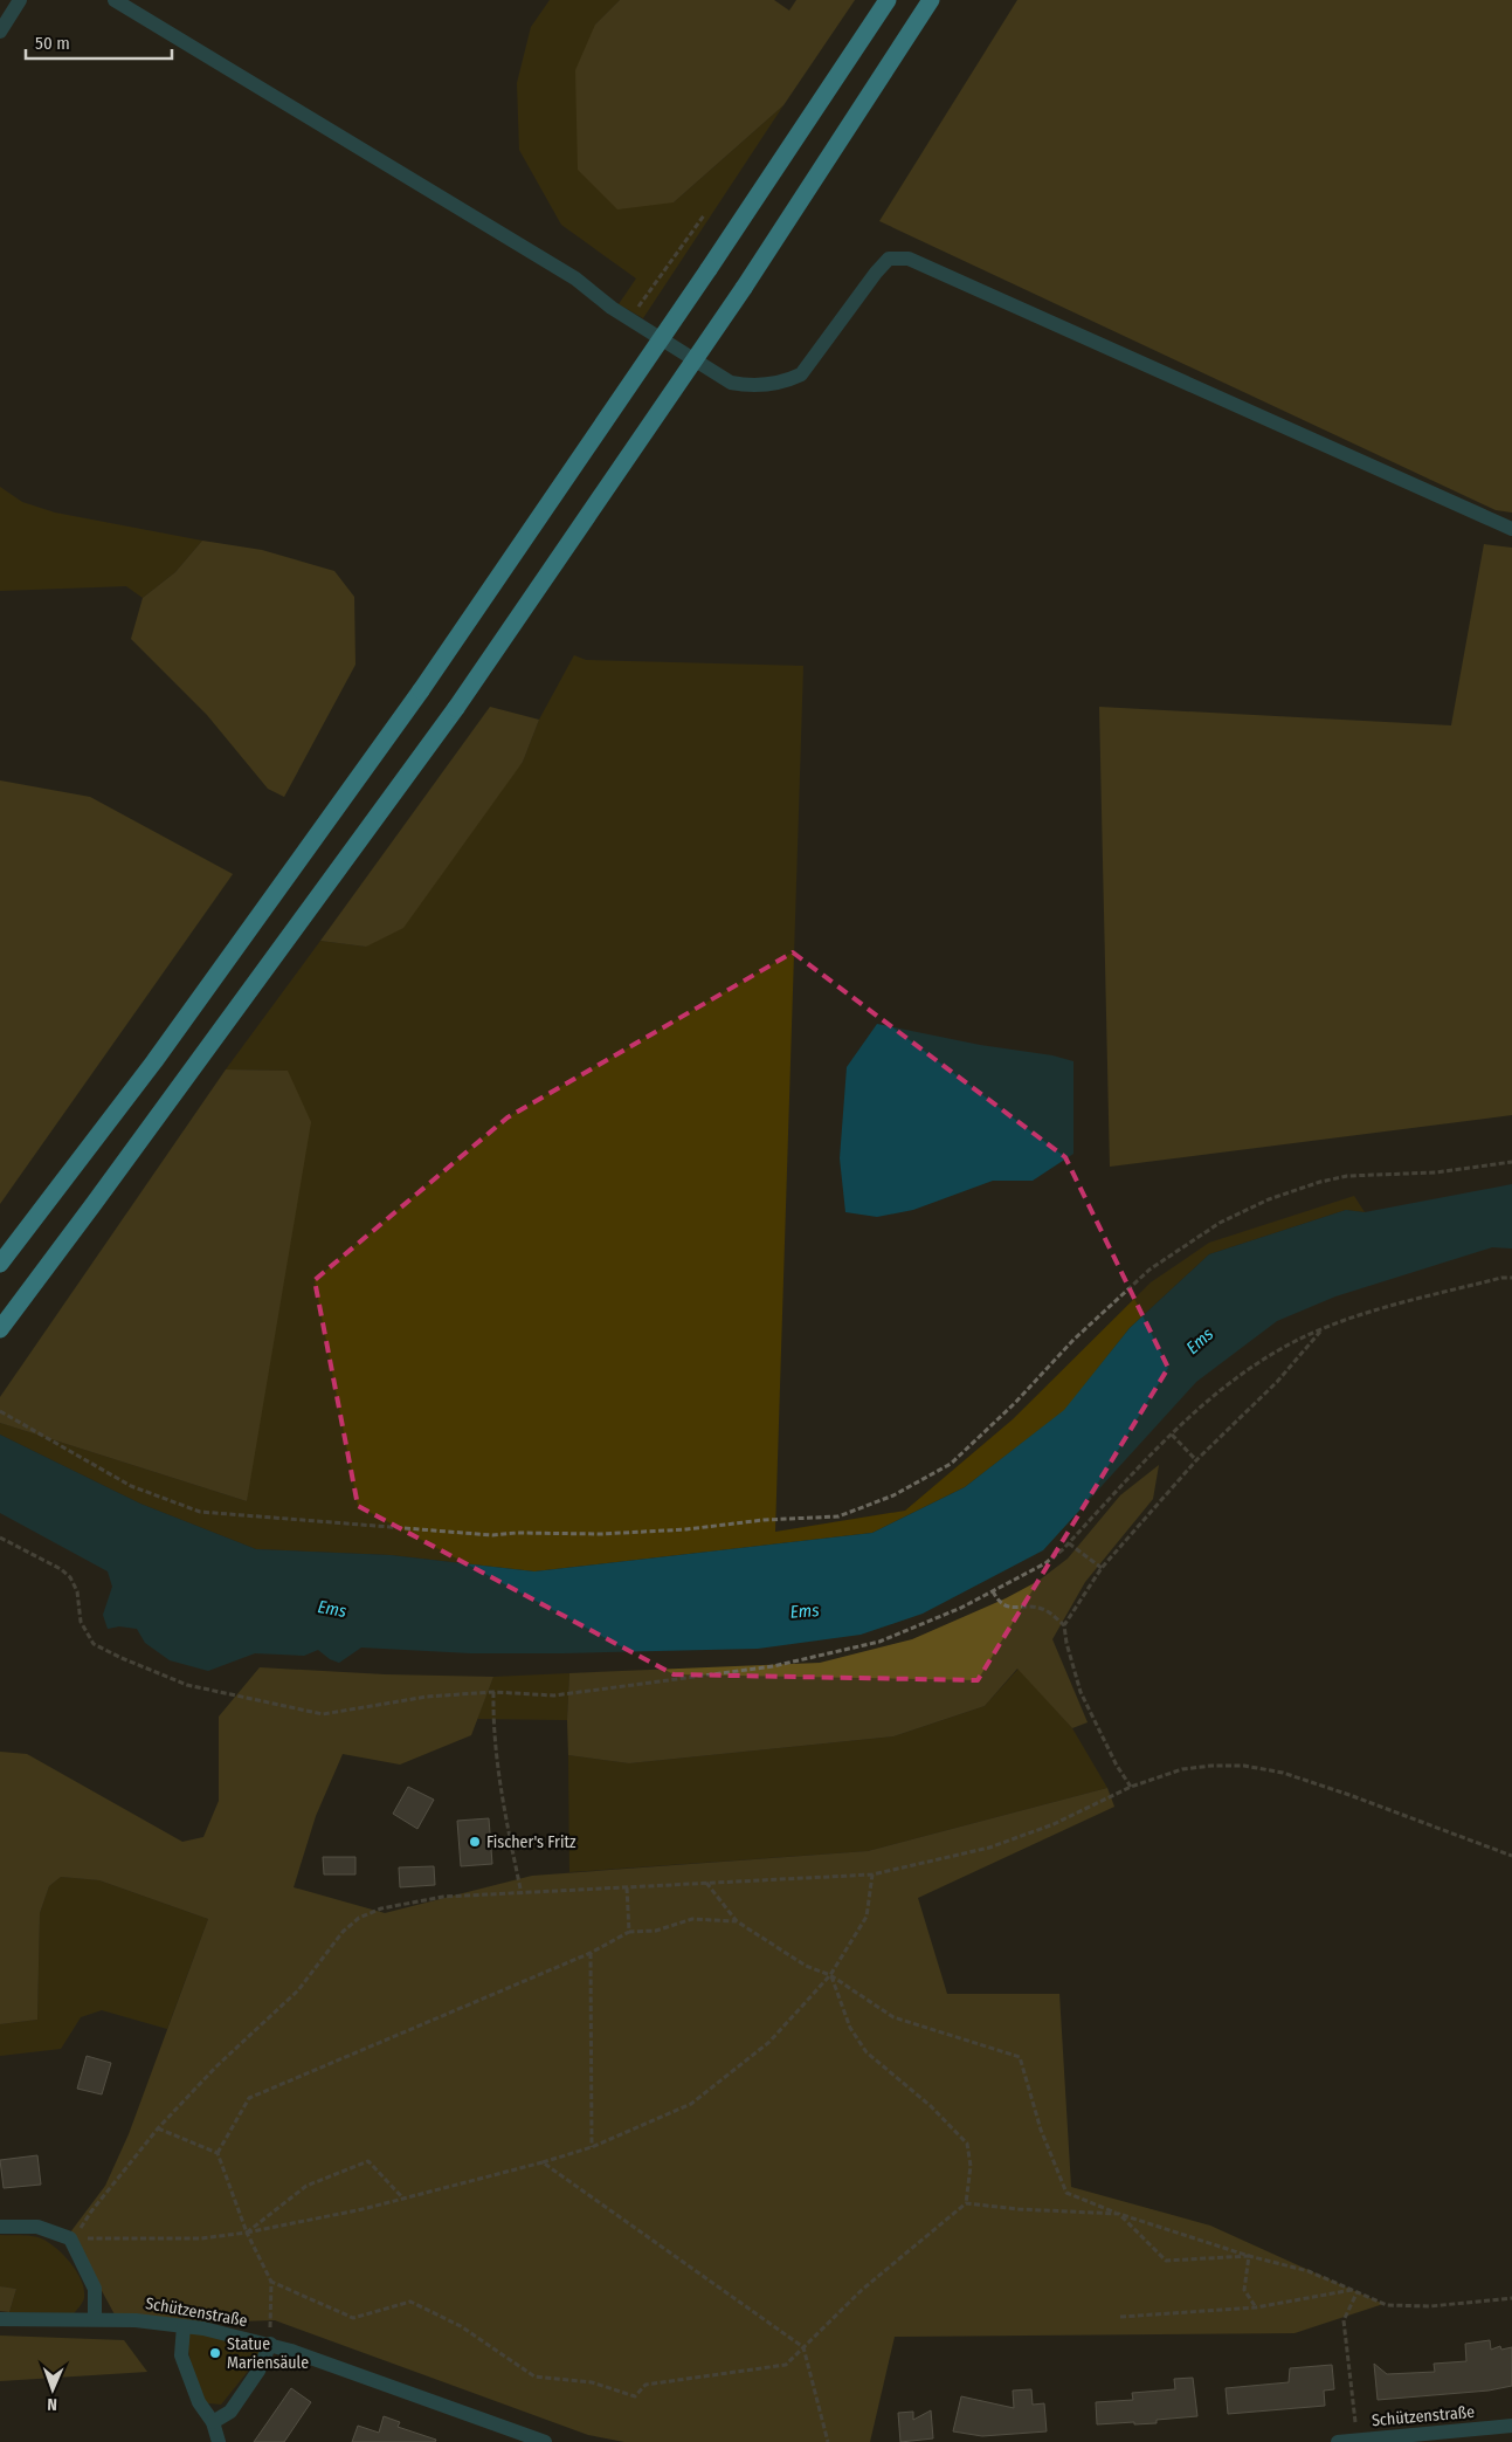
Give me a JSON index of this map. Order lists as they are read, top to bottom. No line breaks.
{"streets":{"street":["Schützenstraße"]},"water":["Ems"],"places":["Fischer's Fritz","Statue Mariensäule"],"scale_bar":"50 m","north":"bottom"}
